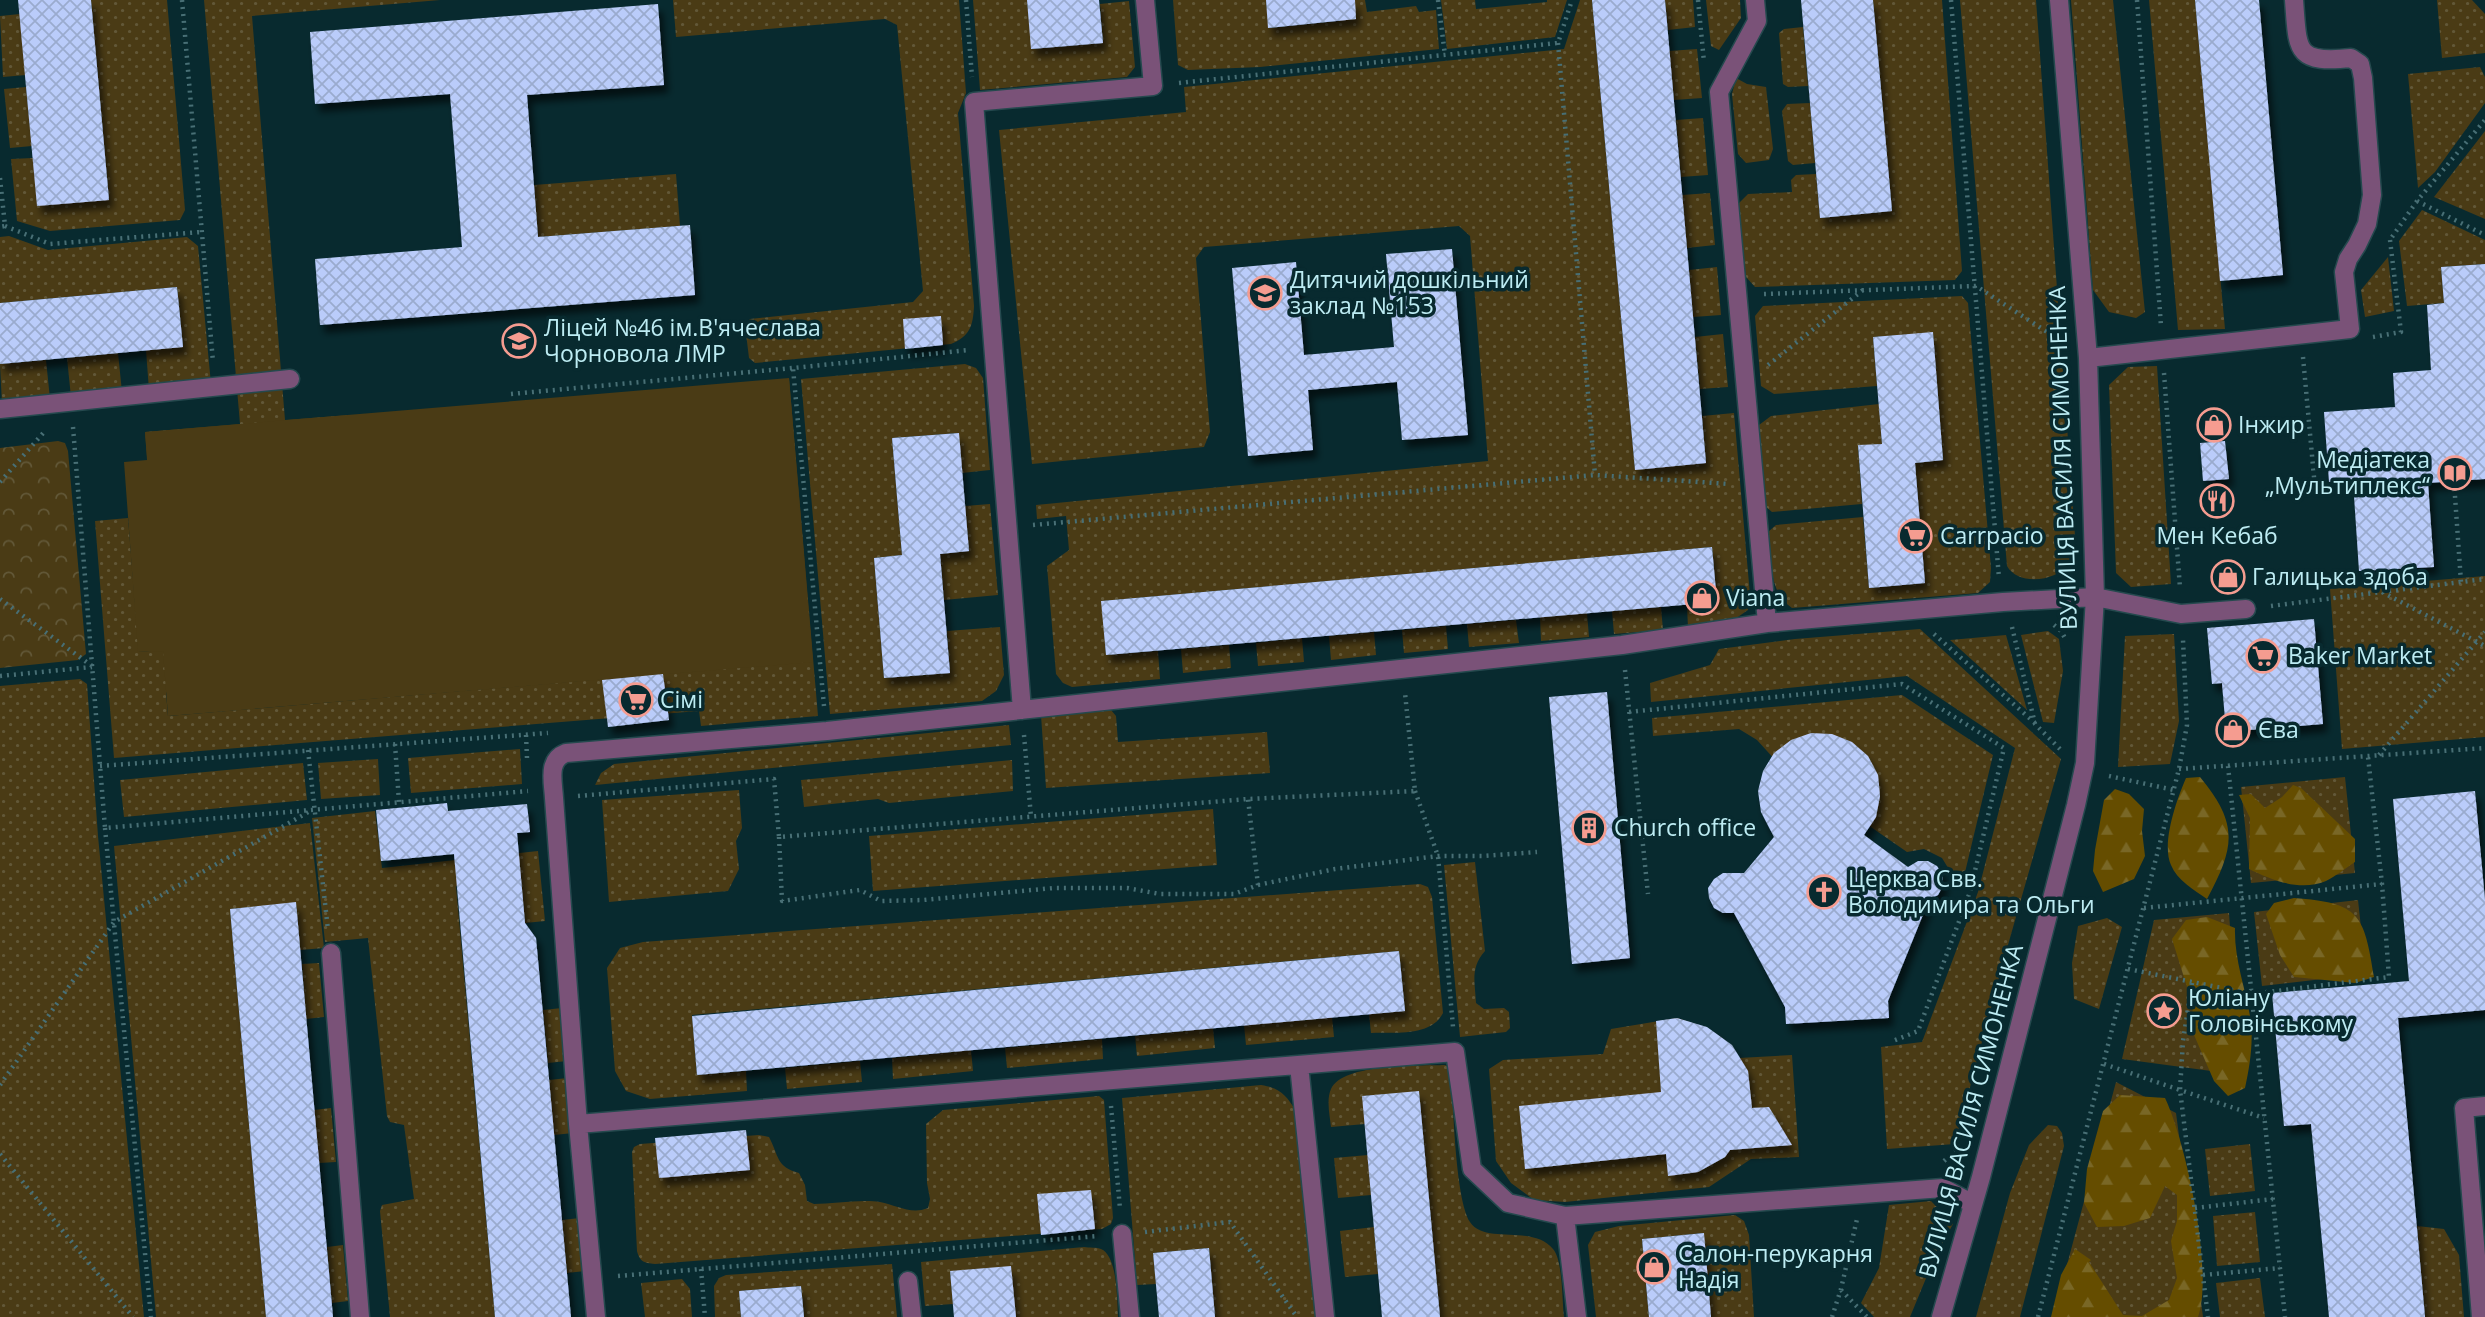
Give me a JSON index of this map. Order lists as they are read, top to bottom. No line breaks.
{"streets":{"street":["ВУЛИЦЯ ВАСИЛЯ СИМОНЕНКА"]},"places":{"school or university":["Дитячий дошкільний заклад №153","Ліцей №46 ім.В'ячеслава Чорновола ЛМР"],"shop":["Інжир","Галицька здоба","Viana","Єва","Салон-перукарня Надія"],"library":["Медіатека „Мультиплекс“"],"restaurant":["Мен Кебаб"],"supermarket":["Carrpacio","Baker Market","Сімі"],"building":["Church office"],"church":["Церква Свв. Володимира та Ольги"],"place":["Юліану Головінському"]}}
